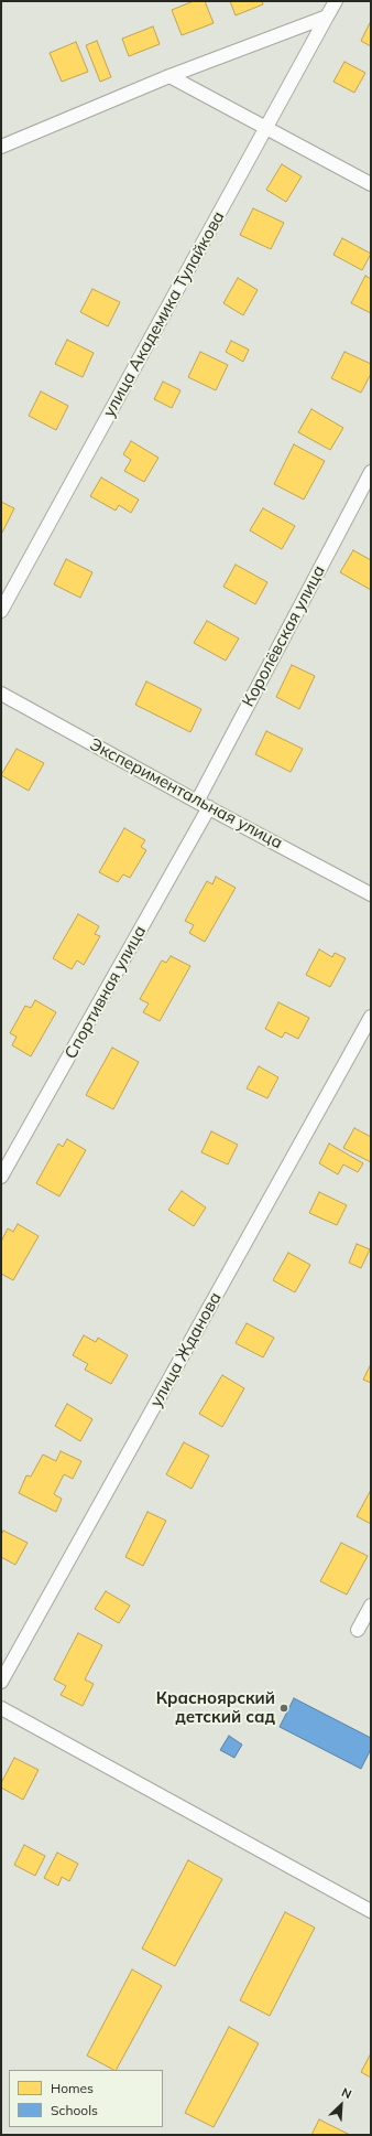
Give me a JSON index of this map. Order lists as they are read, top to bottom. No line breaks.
{"streets":{"street":["улица Академика Тулайкова","Королёвская улица","Экспериментальная улица","Спортивная улица","улица Жданова"]},"crossings":[["Королёвская улица","Экспериментальная улица"],["Королёвская улица","Спортивная улица"],["Экспериментальная улица","Спортивная улица"]],"places":["Красноярский детский сад"],"legend":["Homes","Schools"],"north":"top right"}
